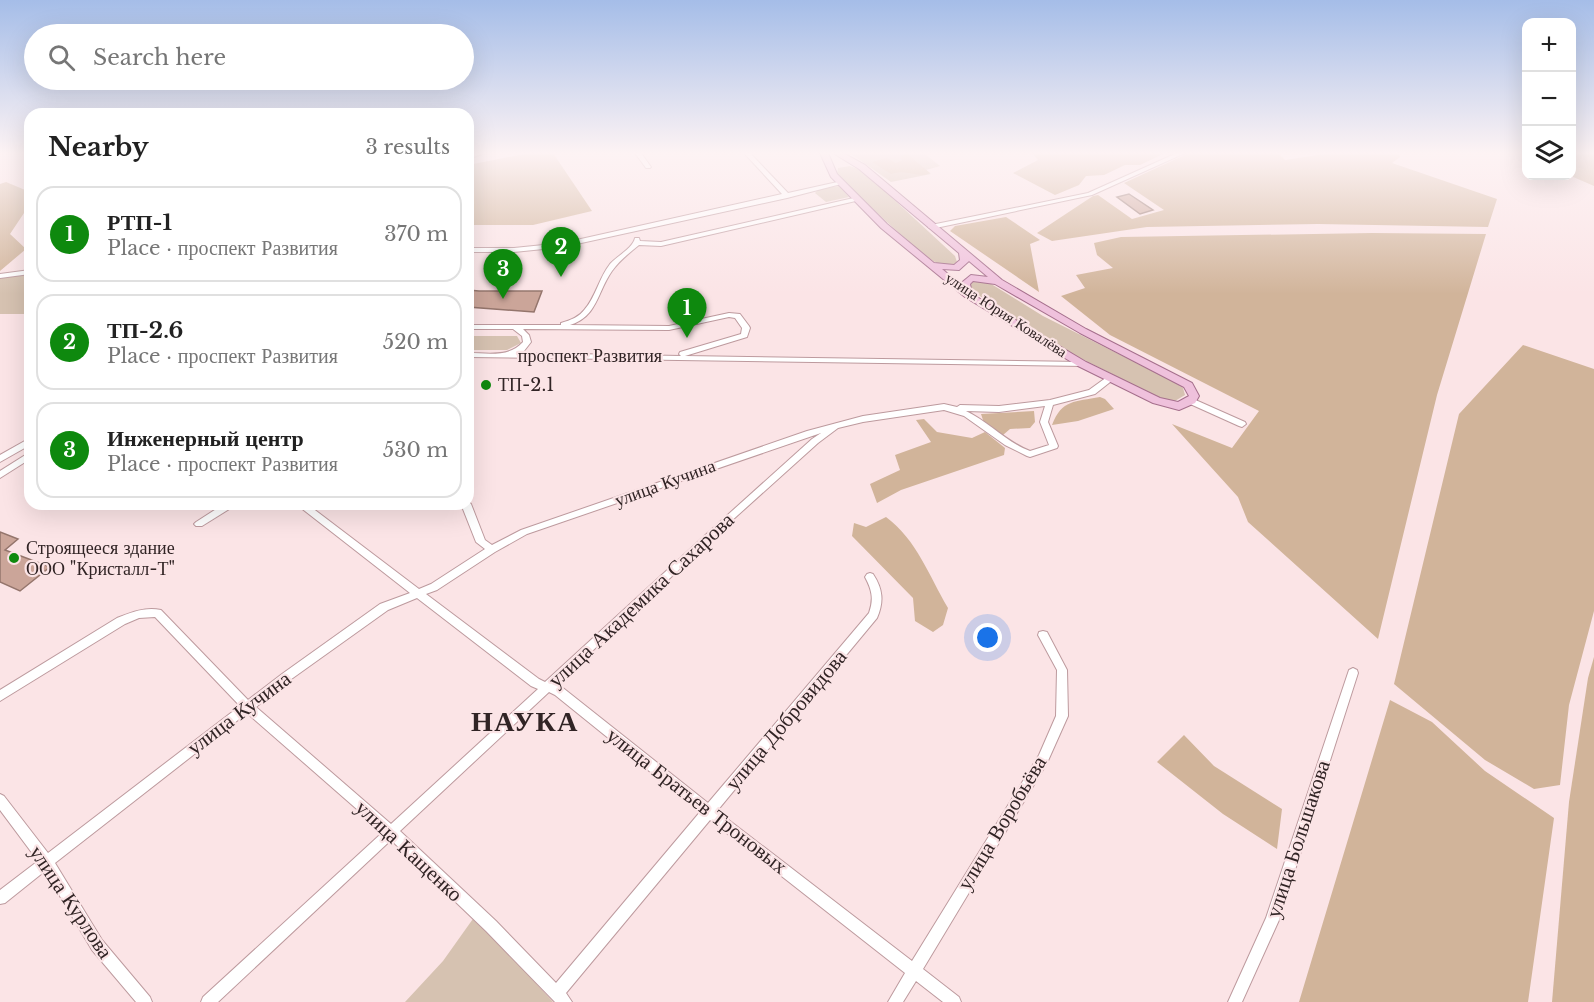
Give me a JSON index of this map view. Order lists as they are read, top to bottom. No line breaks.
{"streets":{"main road":["улица Юрия Ковалёва"],"street":["проспект Развития","улица Кучина","улица Академика Сахарова","улица Добровидова","улица Братьев Троновых","улица Воробьёва","улица Большакова","улица Кащенко","улица Курлова"]},"crossings":[["улица Юрия Ковалёва","проспект Развития"],["улица Кучина","улица Академика Сахарова"],["улица Кучина","улица Братьев Троновых"],["улица Кучина","улица Кащенко"],["улица Кучина","улица Курлова"],["улица Академика Сахарова","улица Братьев Троновых"],["улица Академика Сахарова","улица Кащенко"],["улица Добровидова","улица Братьев Троновых"],["улица Добровидова","улица Кащенко"],["улица Братьев Троновых","улица Воробьёва"]],"districts":["НАУКА"],"places":["ТП-2.1","Строящееся здание ООО \"Кристалл-Т\""],"page":{"map_buttons":["+","−"],"search":"Search here","heading":["Nearby","3 results"],"list":[{"mark":"1","name":"РТП-1","note":"Place · проспект Развития","value":"370 m"},{"mark":"2","name":"ТП-2.6","note":"Place · проспект Развития","value":"520 m"},{"mark":"3","name":"Инженерный центр","note":"Place · проспект Развития","value":"530 m"}],"pins":["2","3","1"]}}
